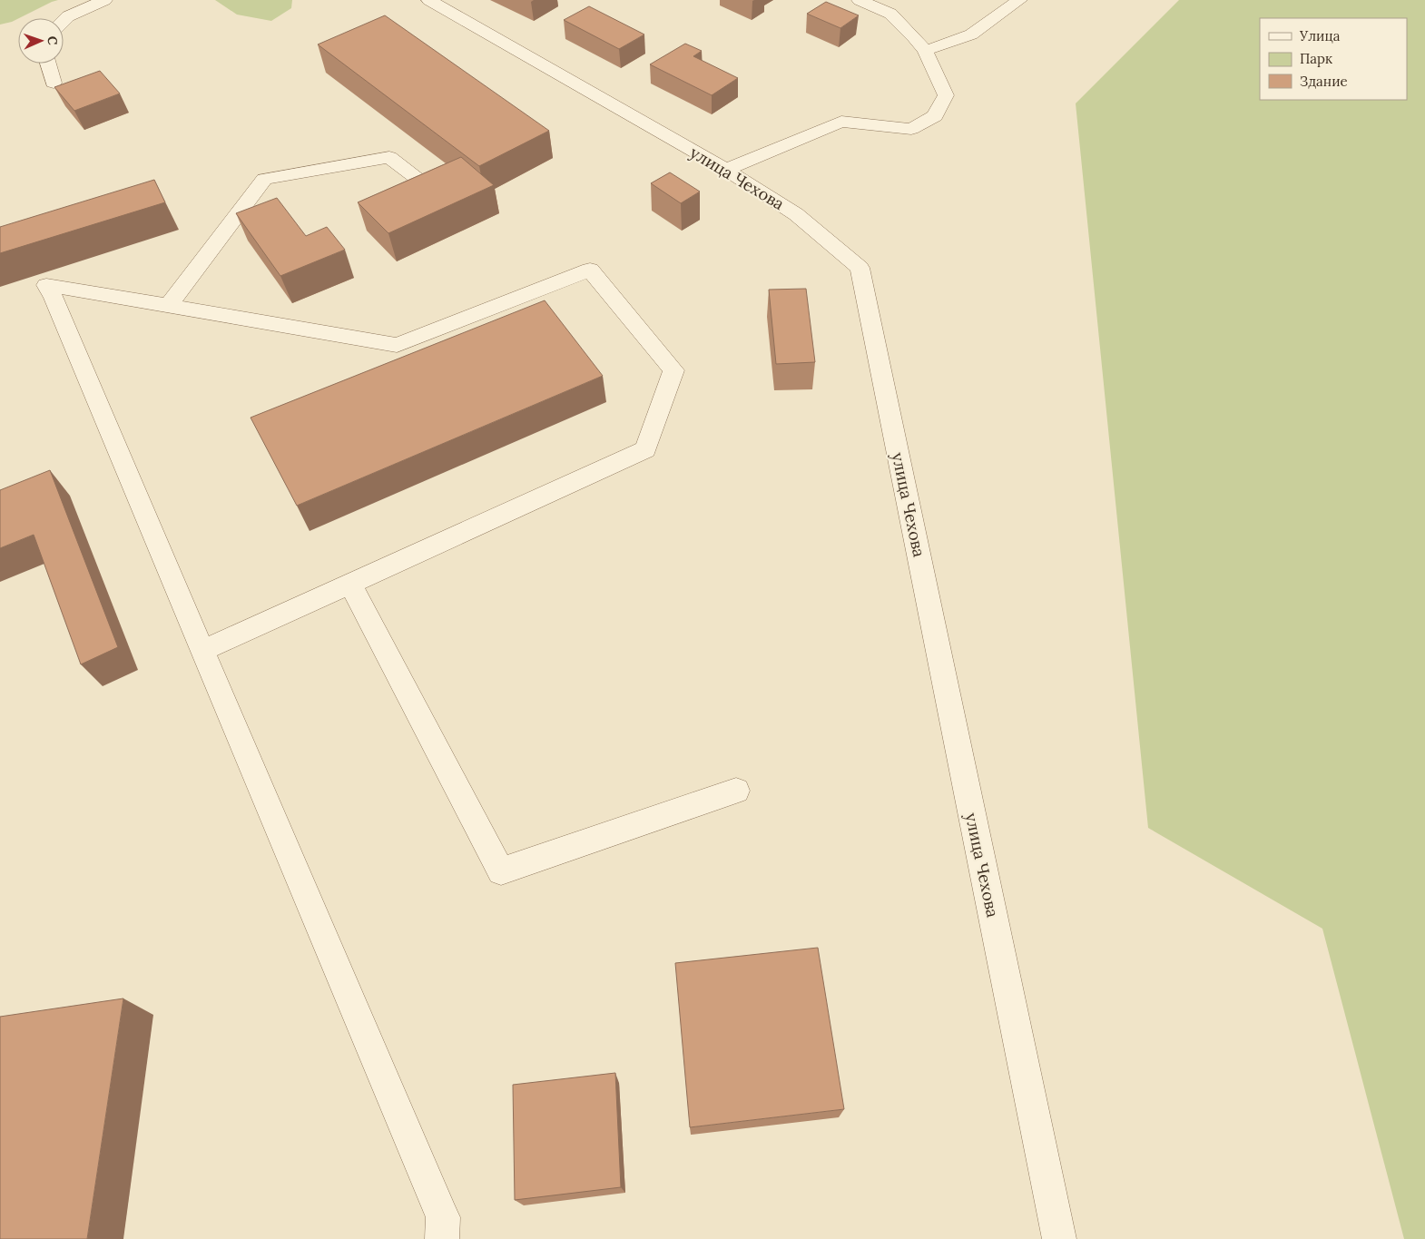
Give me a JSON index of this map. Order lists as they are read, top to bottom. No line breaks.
{"streets":{"street":["улица Чехова"]},"legend":["Улица","Парк","Здание"],"north":"right"}
